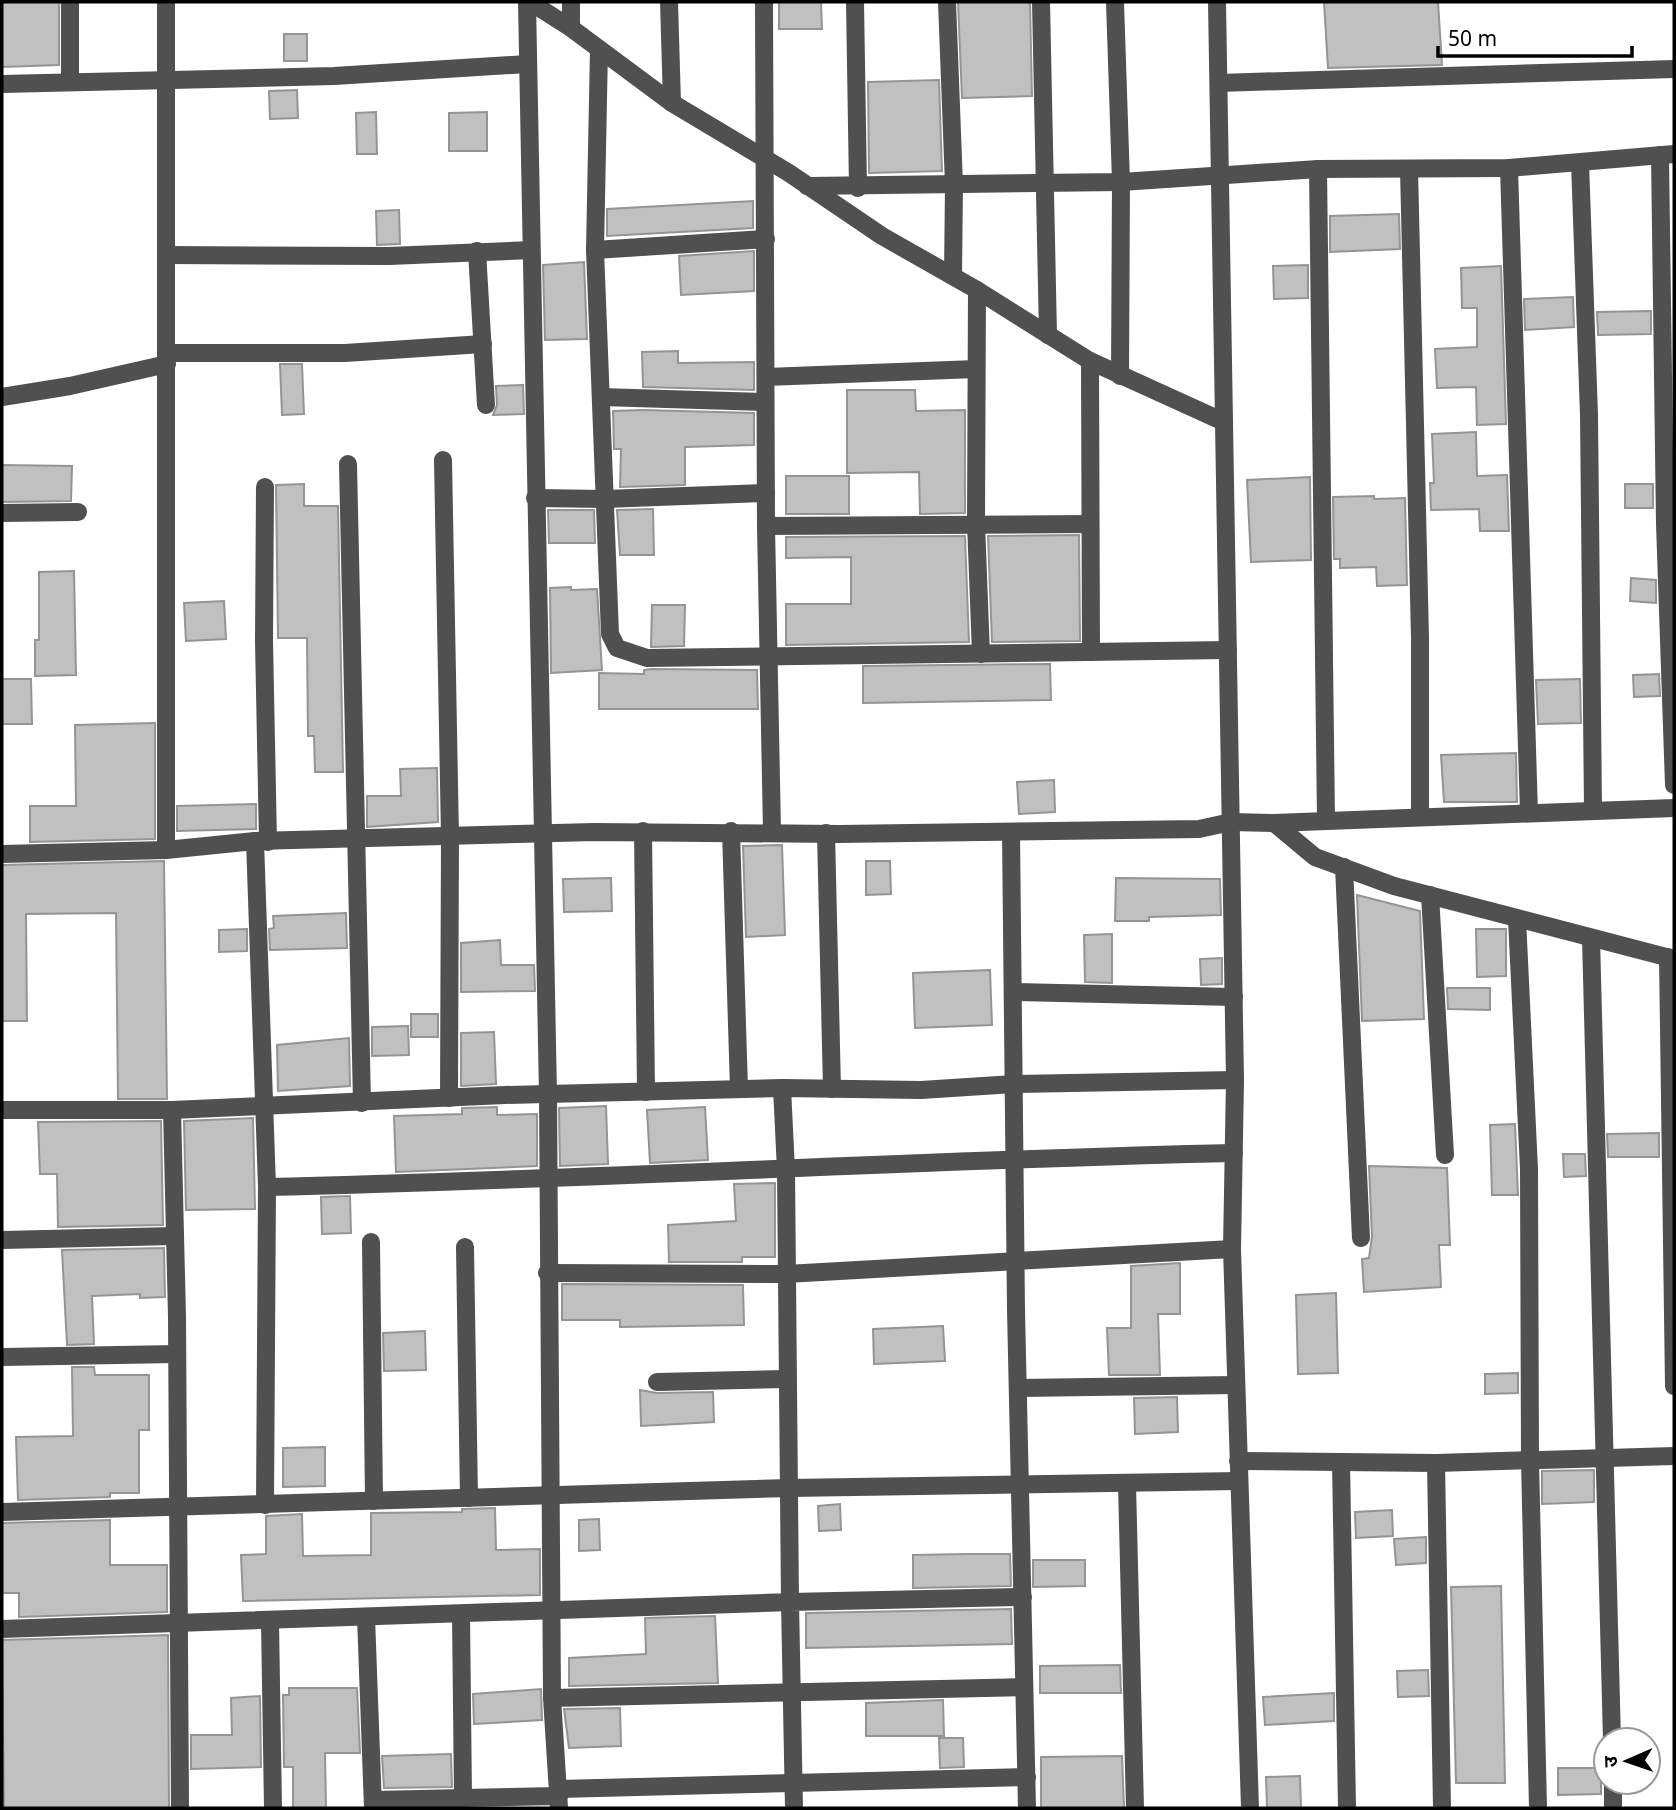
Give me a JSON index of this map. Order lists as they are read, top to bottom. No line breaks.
{"scale_bar":"50 m","north":"left"}
